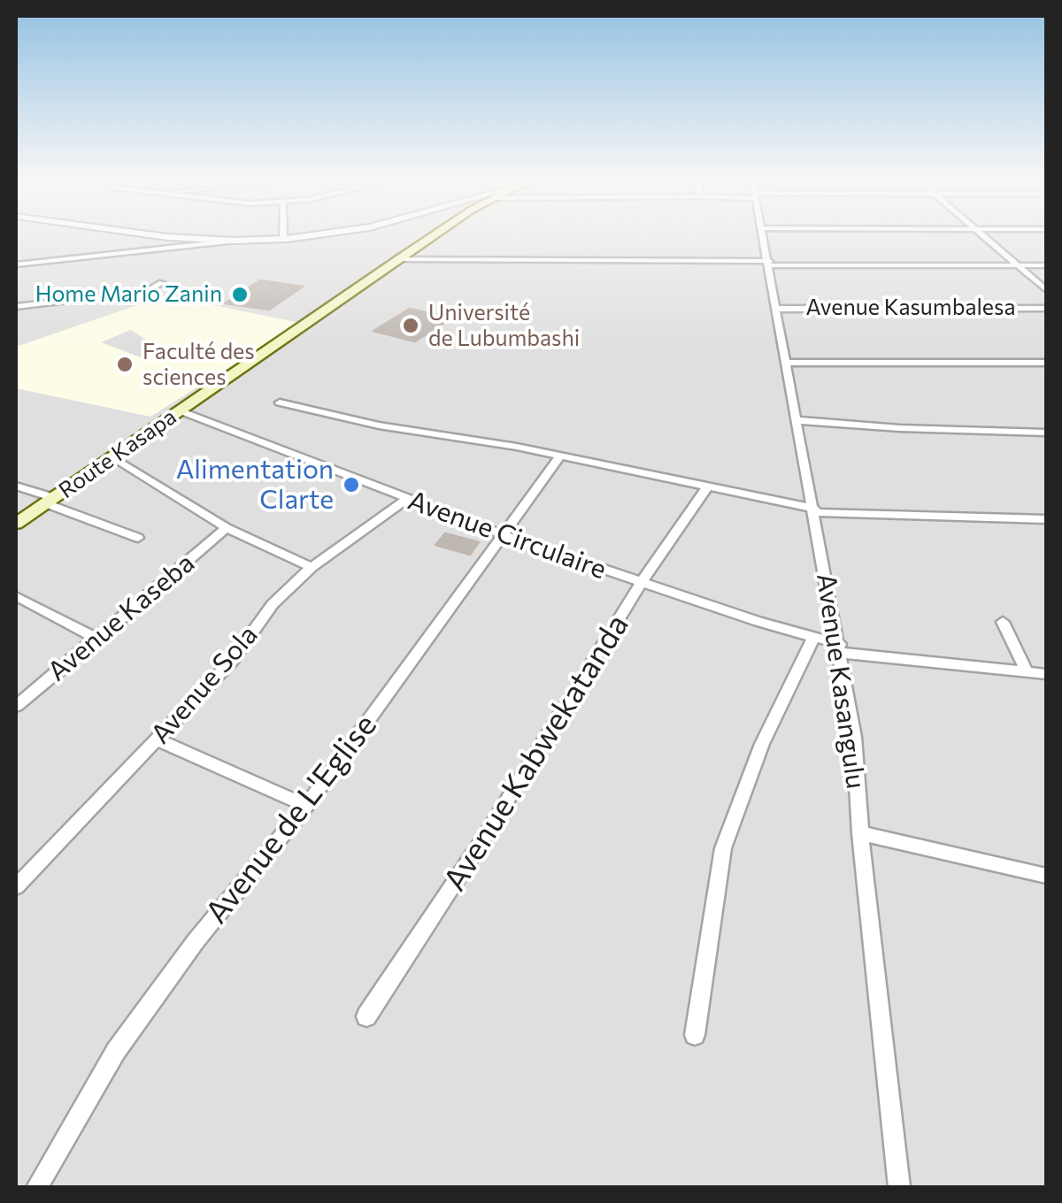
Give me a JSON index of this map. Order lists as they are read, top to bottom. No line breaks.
{"streets":{"main road":["Route Kasapa"],"street":["Avenue Kasumbalesa","Avenue Circulaire","Avenue Kaseba","Avenue Kasangulu","Avenue Sola","Avenue Kabwekatanda","Avenue de L'Eglise"]},"crossings":[["Avenue Kasumbalesa","Avenue Kasangulu"],["Route Kasapa","Avenue Circulaire"],["Avenue Circulaire","Avenue Kasangulu"],["Avenue Circulaire","Avenue Sola"],["Avenue Circulaire","Avenue Kabwekatanda"],["Avenue Circulaire","Avenue de L'Eglise"]],"places":["Home Mario Zanin","Université de Lubumbashi","Faculté des sciences","Alimentation Clarte"]}
